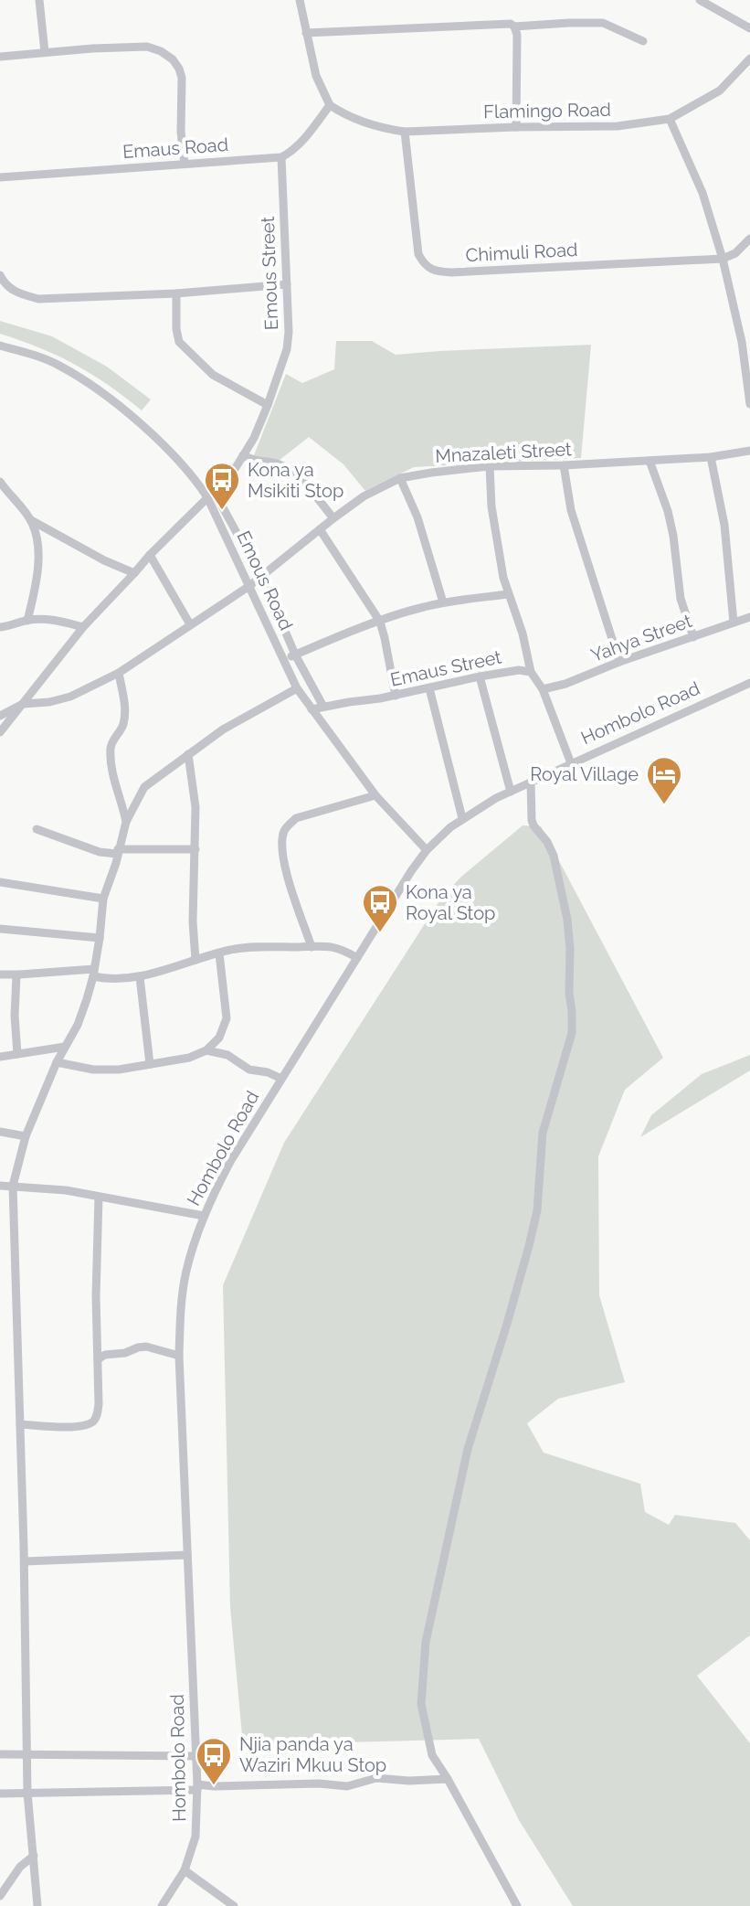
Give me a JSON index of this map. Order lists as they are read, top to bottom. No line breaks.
{"streets":{"street":["Flamingo Road","Emaus Road","Chimuli Road","Emous Street","Mnazaleti Street","Emous Road","Yahya Street","Emaus Street","Hombolo Road"]},"crossings":[["Flamingo Road","Chimuli Road"],["Emaus Road","Emous Street"],["Emous Street","Mnazaleti Street"],["Emous Street","Emous Road"],["Mnazaleti Street","Emous Road"],["Emous Road","Emaus Street"],["Emous Road","Hombolo Road"]],"places":{"bus stop":["Kona ya Msikiti Stop","Kona ya Royal Stop","Njia panda ya Waziri Mkuu Stop"],"hotel":["Royal Village"]}}
